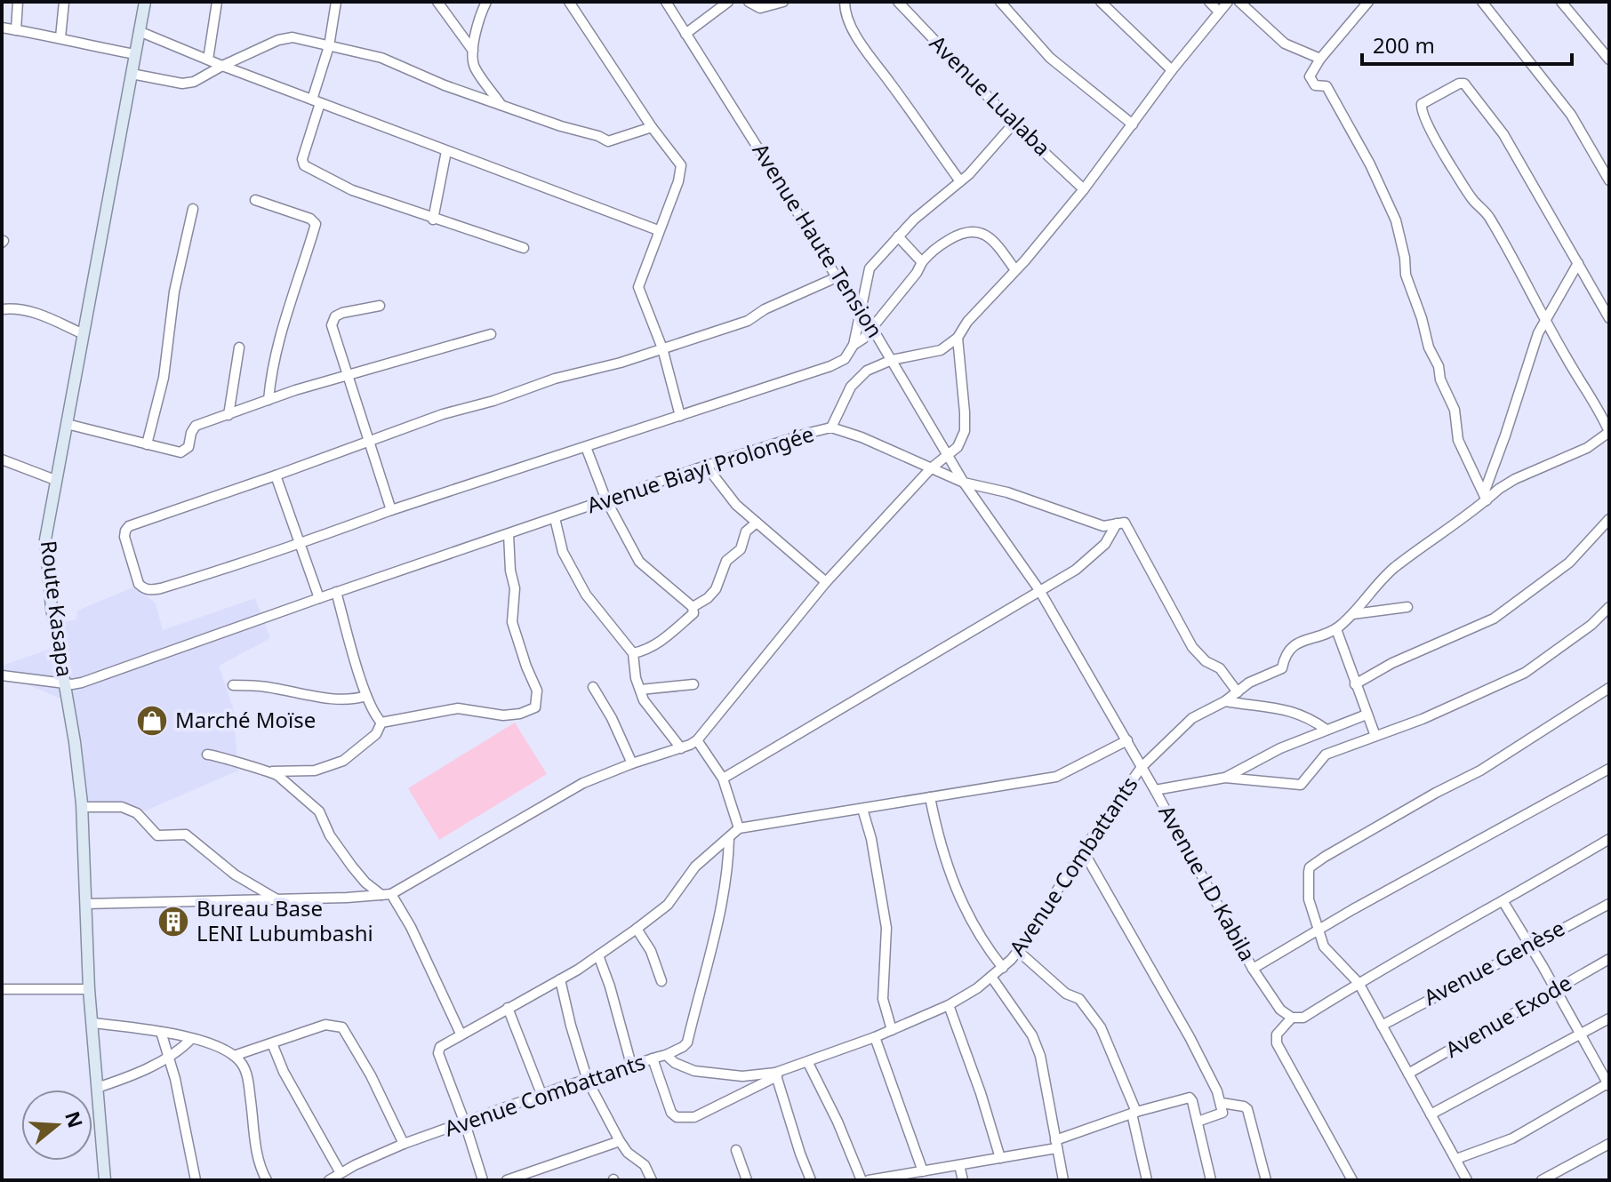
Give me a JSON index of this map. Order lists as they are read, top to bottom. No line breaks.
{"streets":{"main road":["Route Kasapa"],"street":["Avenue Lualaba","Avenue Haute Tension","Avenue Biayi Prolongée","Avenue Combattants","Avenue LD Kabila","Avenue Genèse","Avenue Exode"]},"crossings":[["Avenue Lualaba","Avenue Biayi Prolongée"],["Avenue Haute Tension","Avenue Biayi Prolongée"],["Avenue Haute Tension","Avenue LD Kabila"],["Avenue Biayi Prolongée","Route Kasapa"],["Avenue Combattants","Avenue LD Kabila"]],"places":{"shop":["Marché Moïse"],"building":["Bureau Base LENI Lubumbashi"]},"scale_bar":"200 m","north":"right"}
